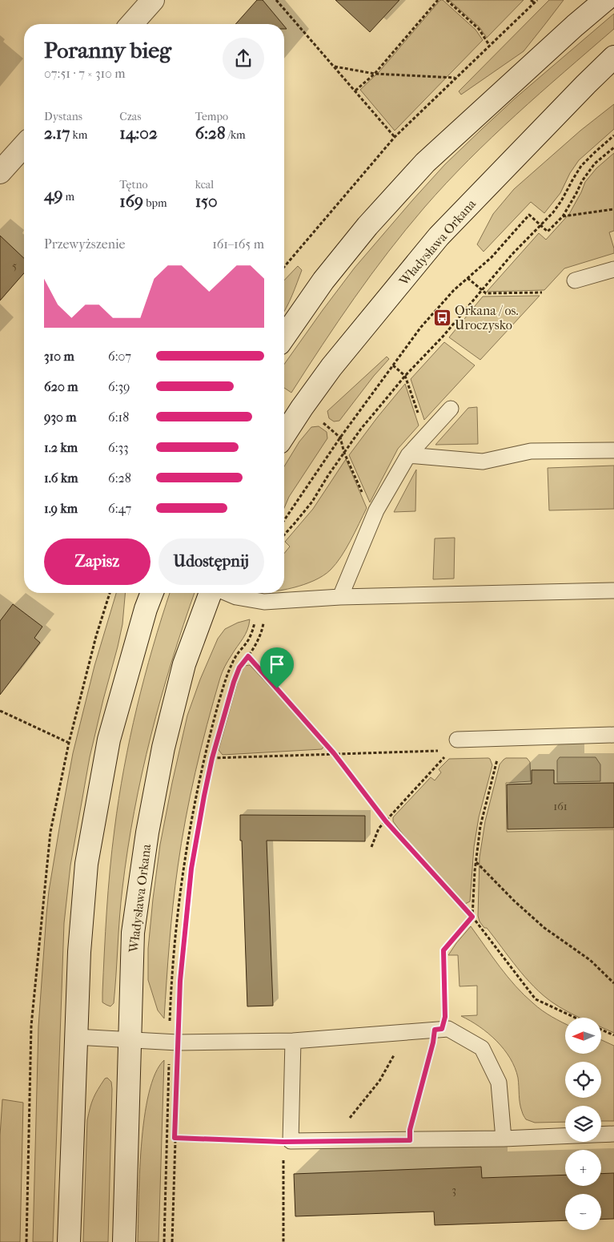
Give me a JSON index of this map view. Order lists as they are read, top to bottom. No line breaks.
{"streets":{"street":["Władysława Orkana"]},"places":{"bus stop":["Orkana / os. Uroczysko"]},"house_numbers":["5","161","3"],"north":"left","page":{"heading":["Poranny bieg","07:51 · 7 × 310 m"],"stats":[["Dystans","2.17 km"],["Czas","14:02"],["Tempo","6:28 /km"],["49 m"],["Tętno","169 bpm"],["kcal","150"]],"chart":["Przewyższenie","161–165 m"],"list":[{"name":"310 m","note":"6:07"},{"name":"620 m","note":"6:39"},{"name":"930 m","note":"6:18"},{"name":"1.2 km","note":"6:33"},{"name":"1.6 km","note":"6:28"},{"name":"1.9 km","note":"6:47"}],"buttons":["Zapisz","Udostępnij"],"map_buttons":["+","−"]}}
